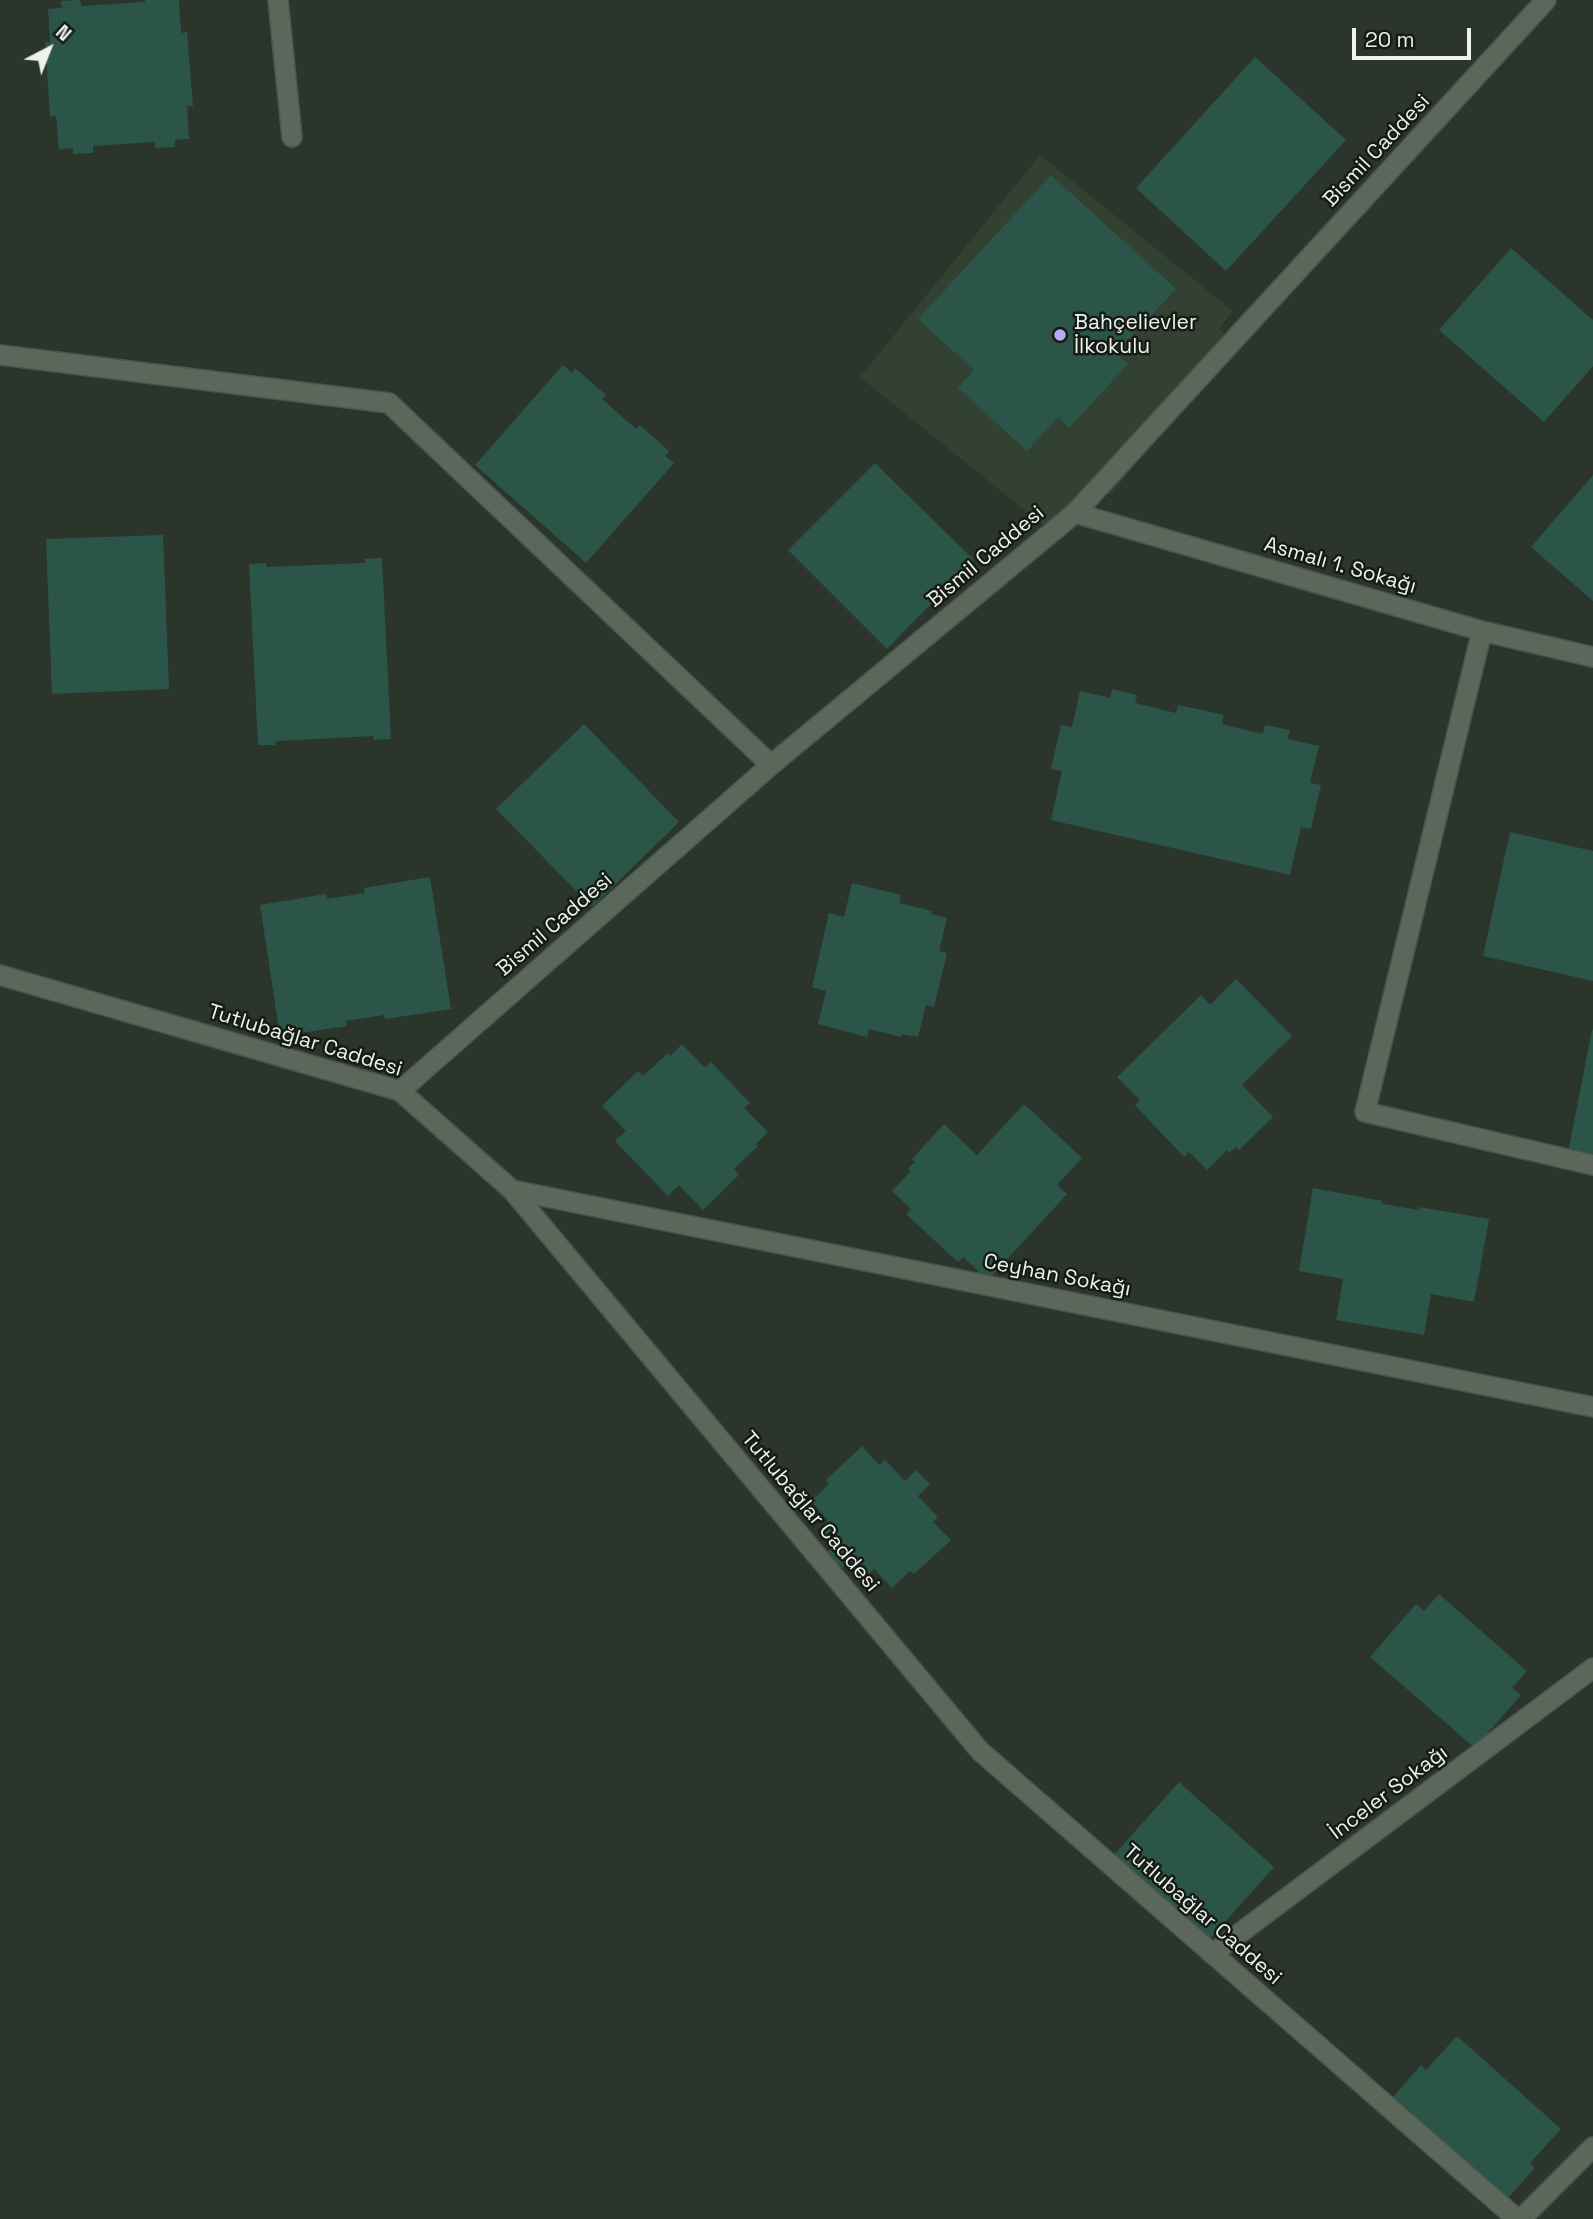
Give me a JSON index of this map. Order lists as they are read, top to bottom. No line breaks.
{"streets":{"street":["Bismil Caddesi","Asmalı 1. Sokağı","Tutlubağlar Caddesi","Ceyhan Sokağı","İnceler Sokağı"]},"crossings":[["Bismil Caddesi","Asmalı 1. Sokağı"],["Bismil Caddesi","Tutlubağlar Caddesi"],["Tutlubağlar Caddesi","Ceyhan Sokağı"],["Tutlubağlar Caddesi","İnceler Sokağı"]],"places":["Bahçelievler İlkokulu"],"scale_bar":"20 m","north":"top right"}
